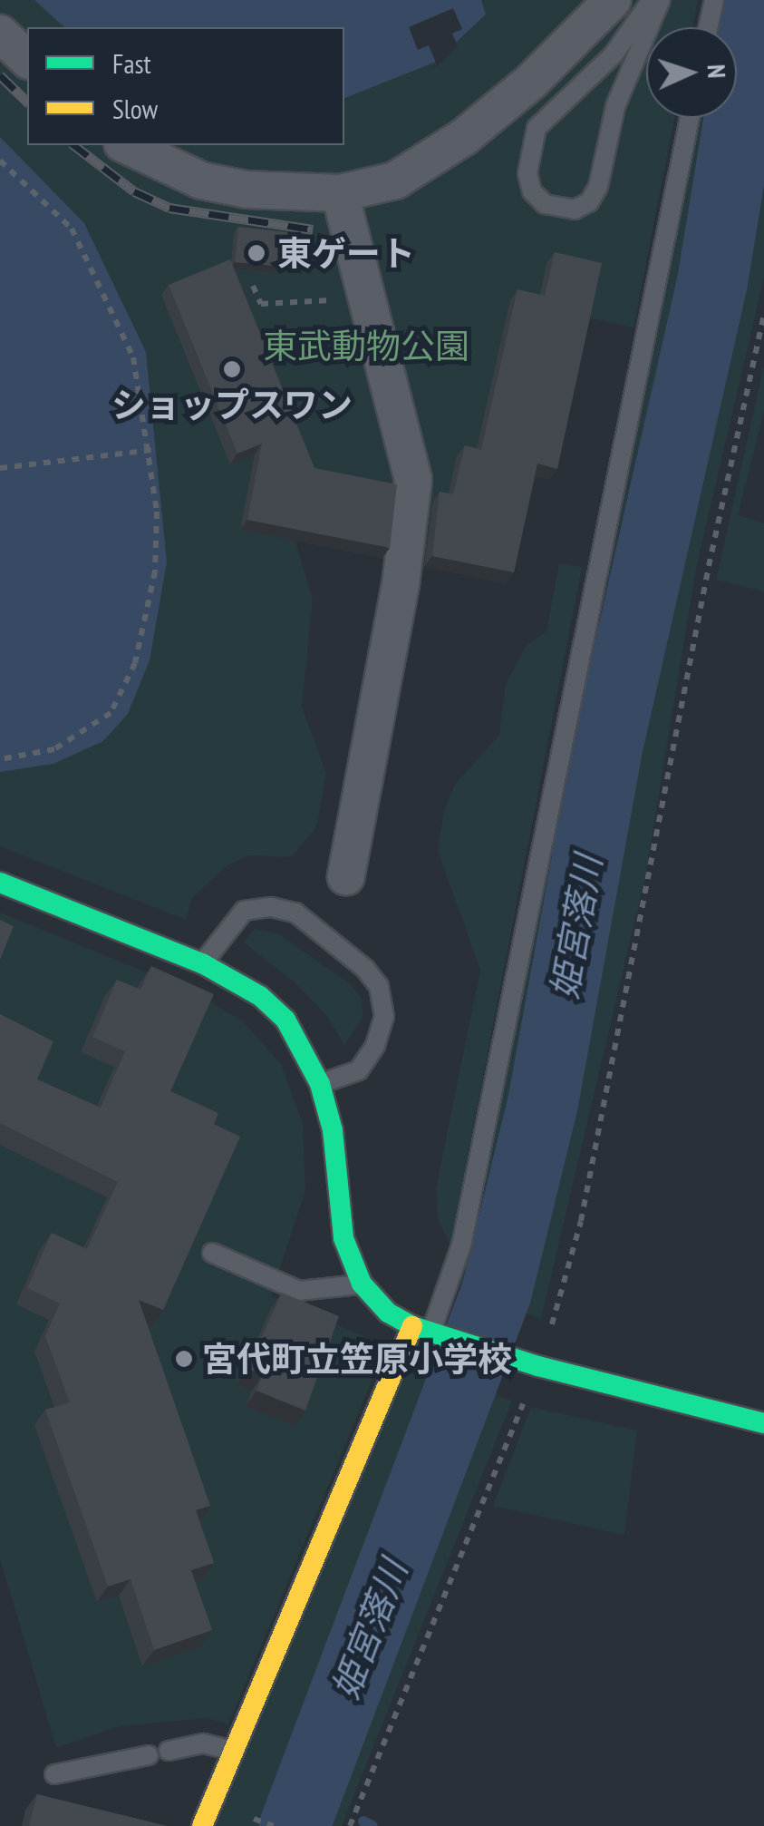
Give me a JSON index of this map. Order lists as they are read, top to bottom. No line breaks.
{"water":["姫宮落川"],"parks":["東武動物公園"],"places":["東ゲート","ショップスワン","宮代町立笠原小学校"],"legend":["Fast","Slow"],"north":"right"}
